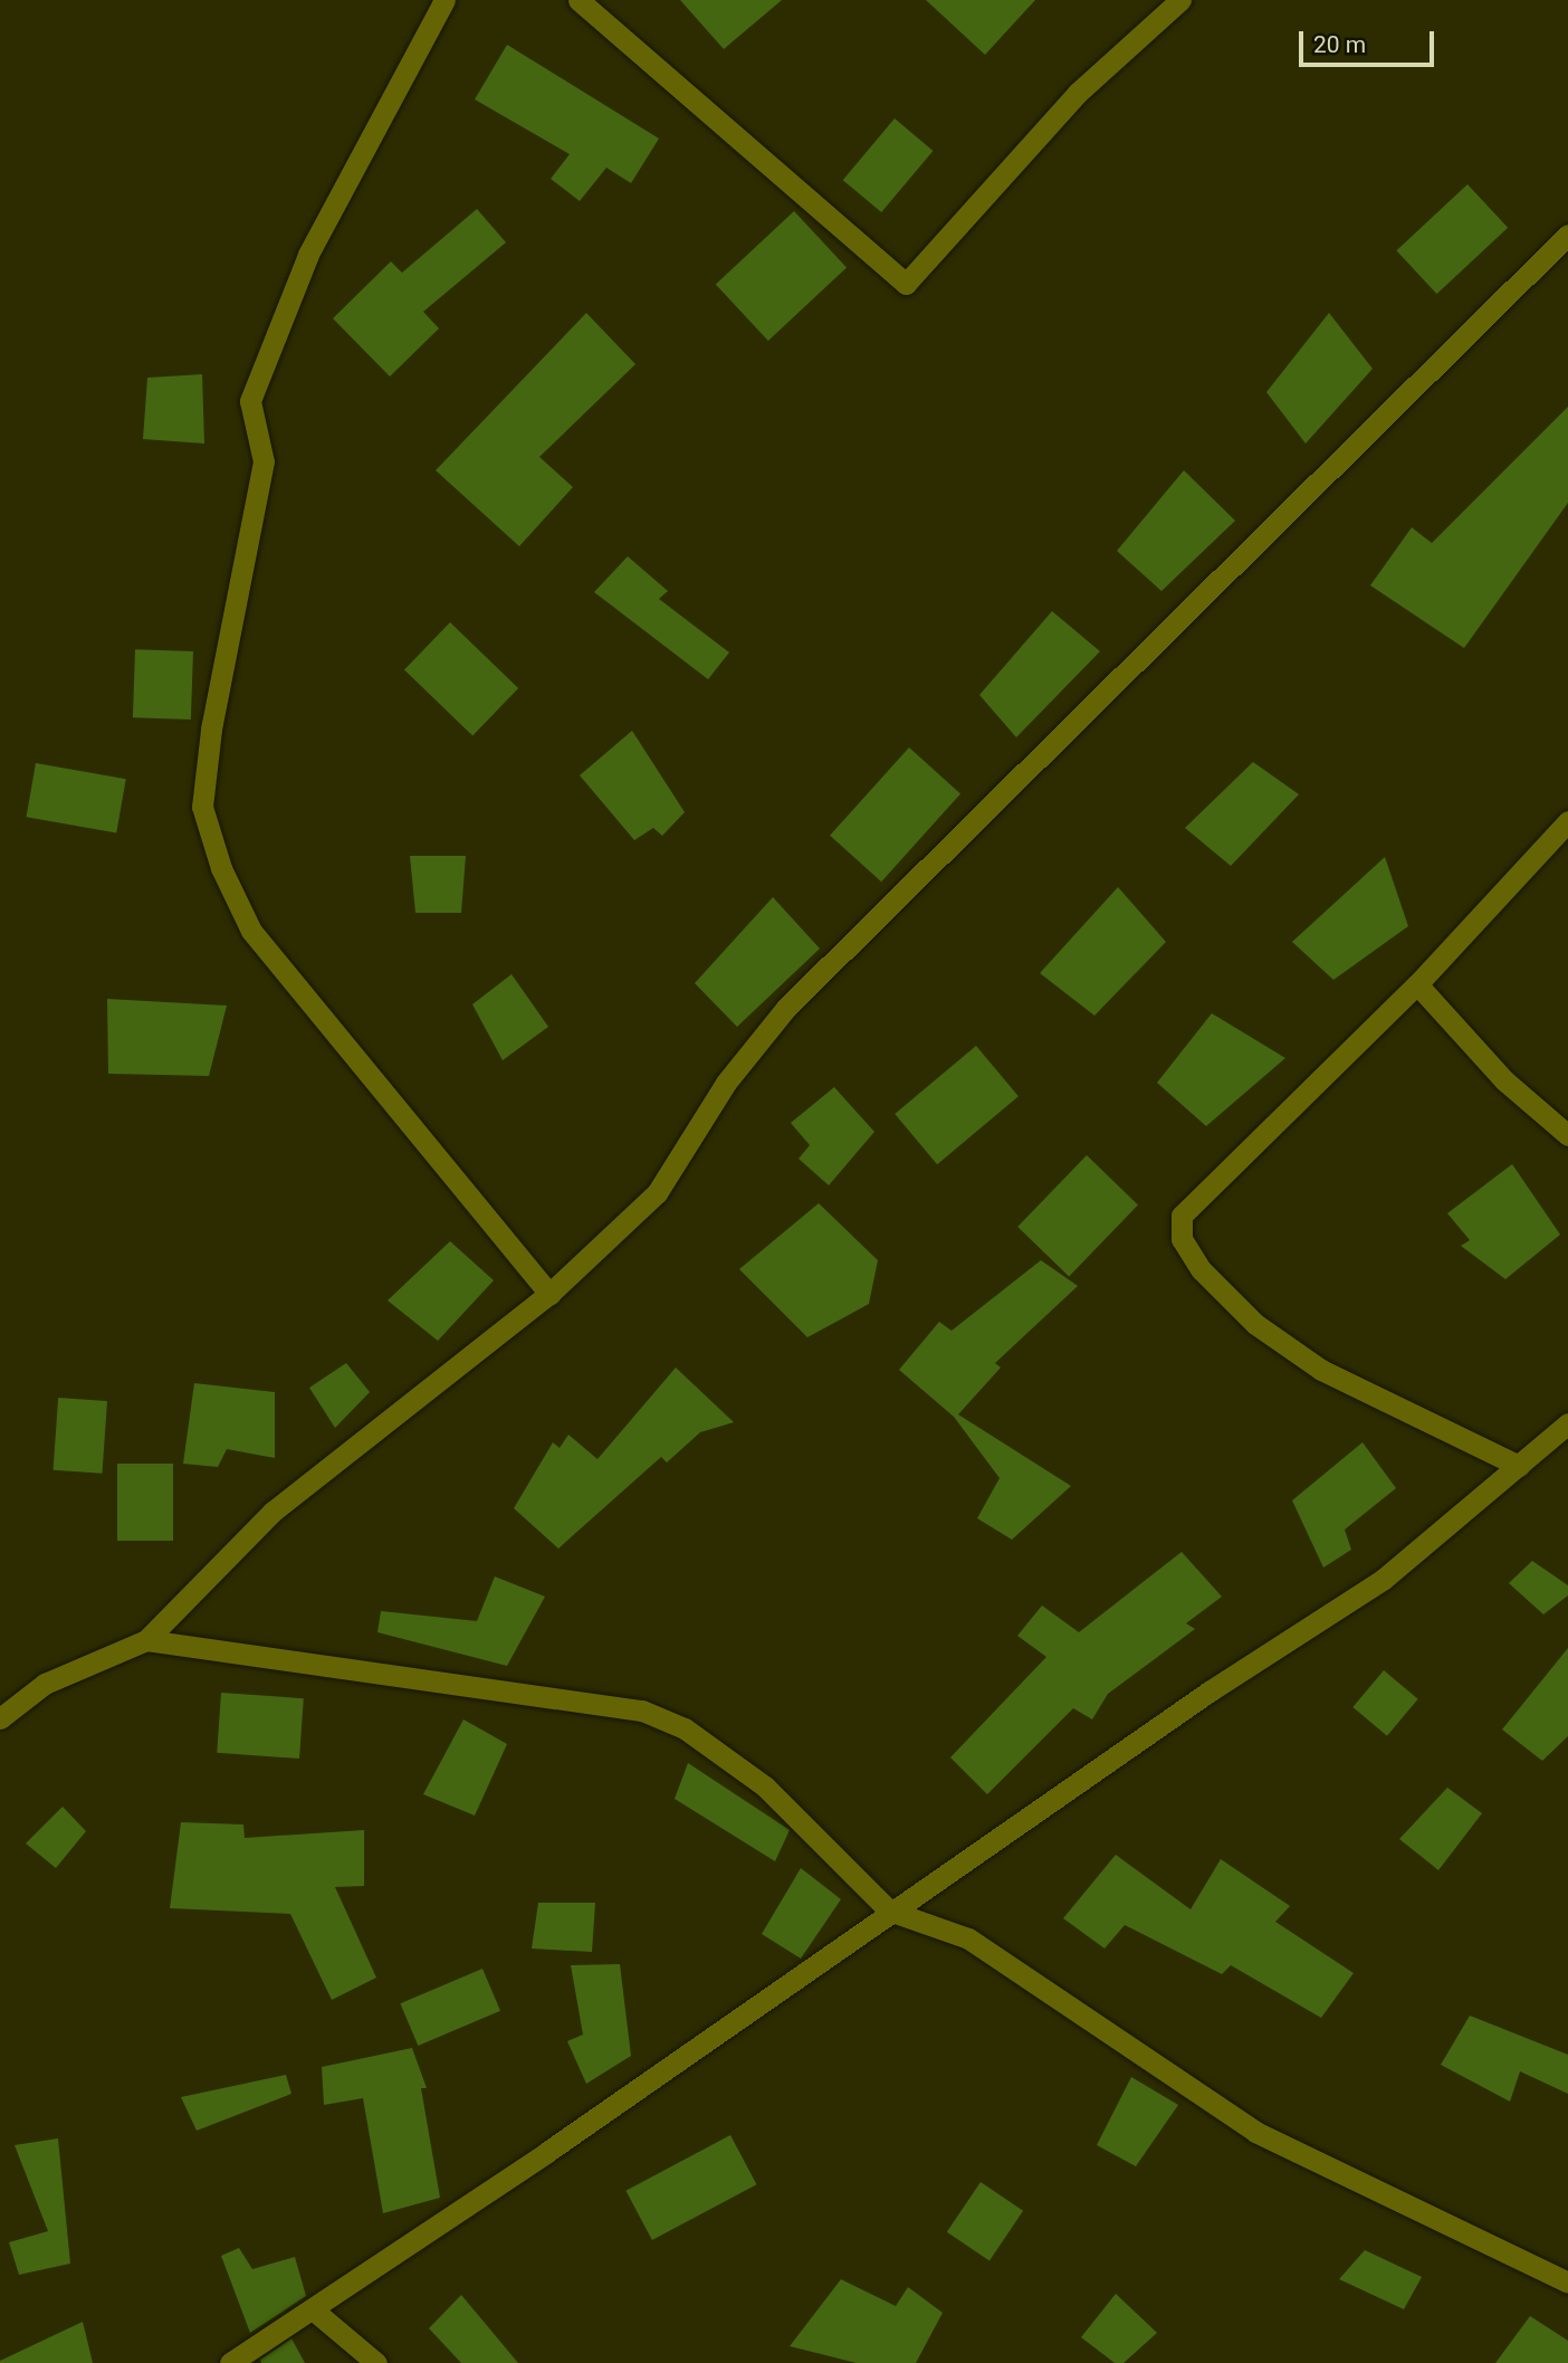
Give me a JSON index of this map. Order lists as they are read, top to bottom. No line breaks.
{"scale_bar":"20 m"}
